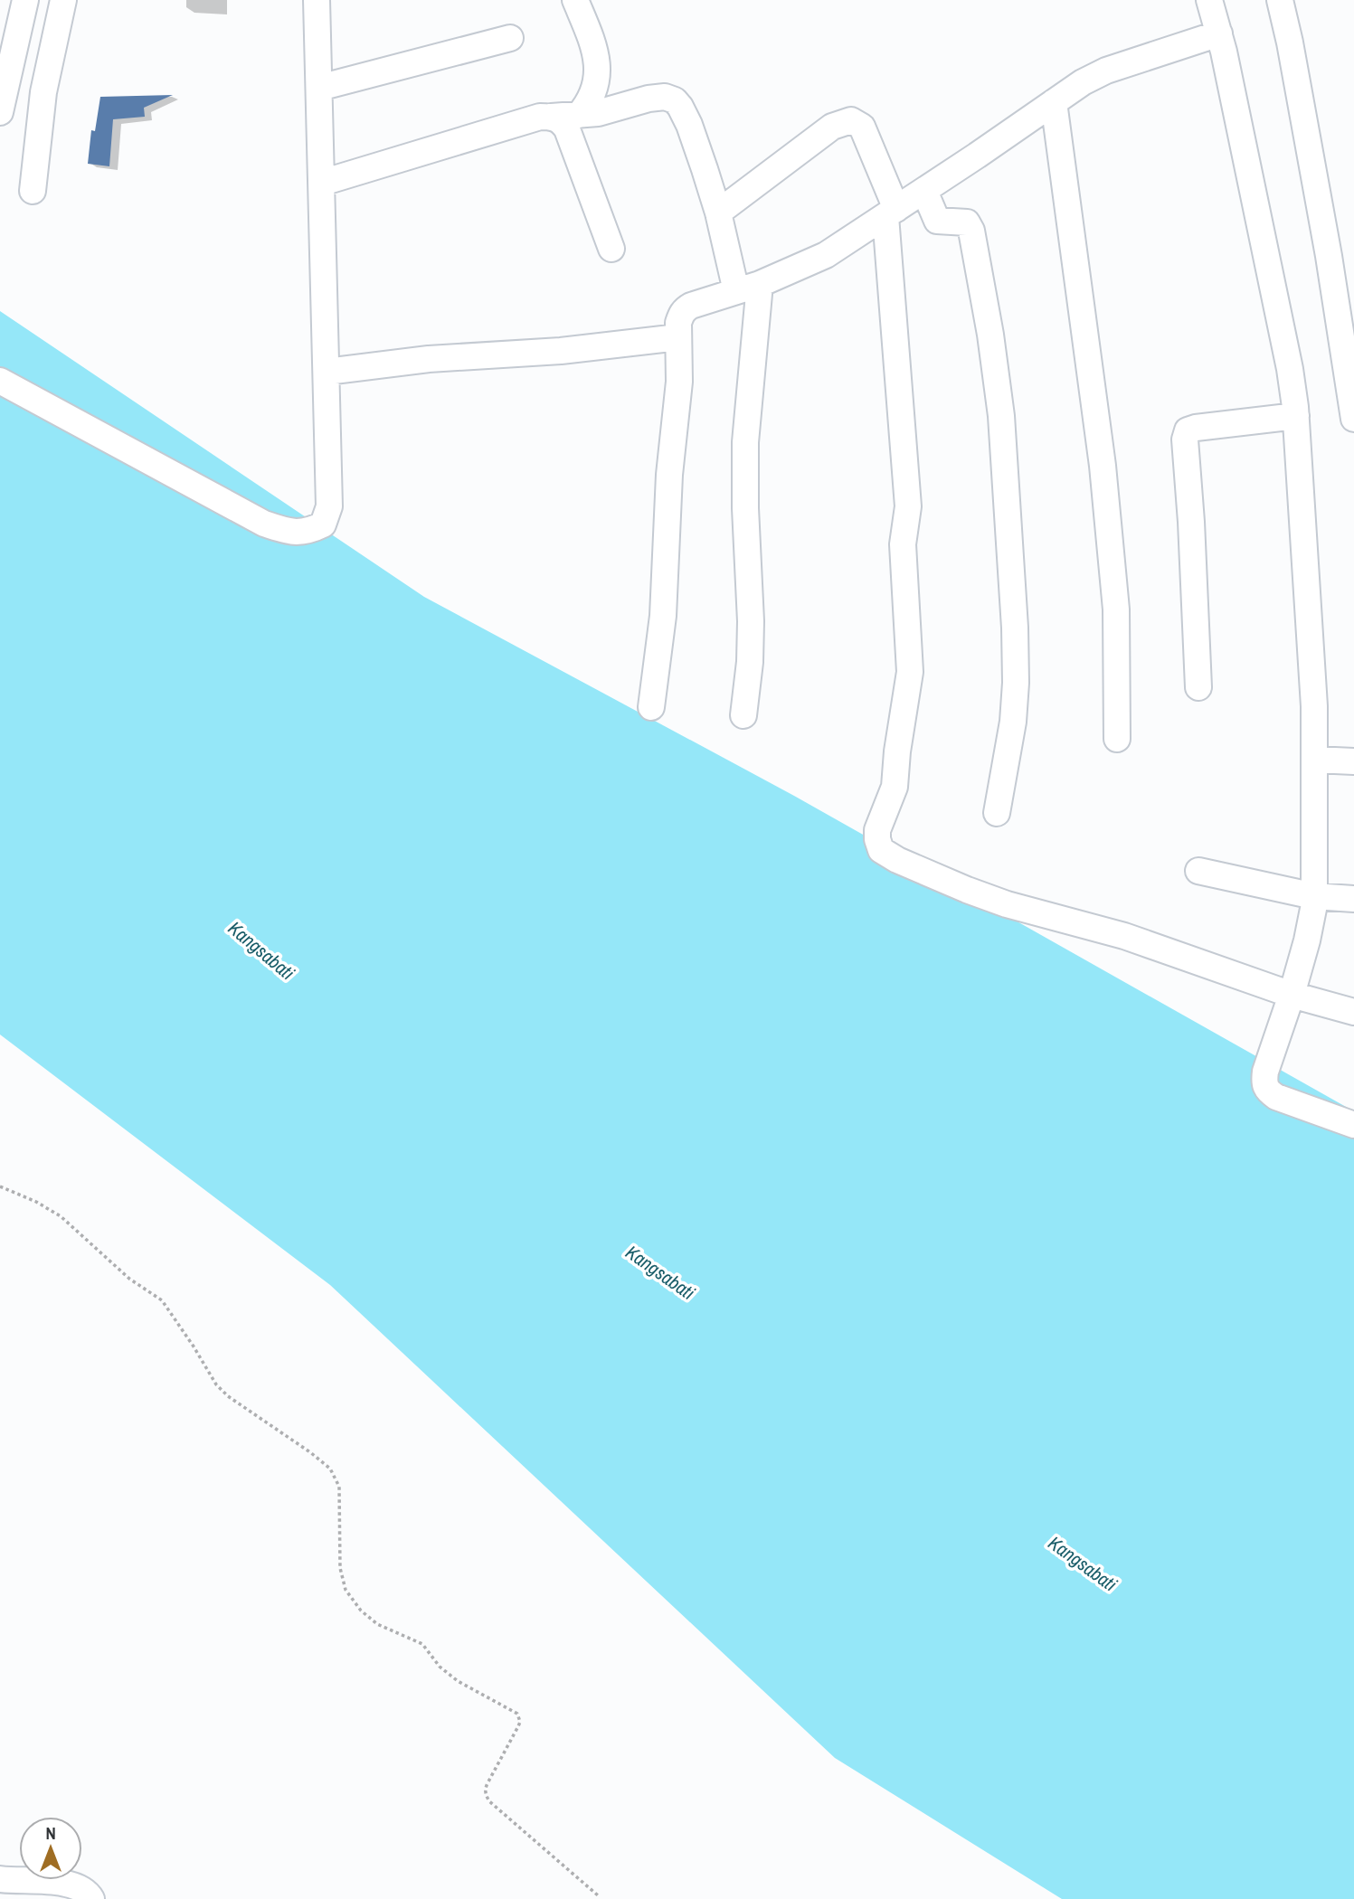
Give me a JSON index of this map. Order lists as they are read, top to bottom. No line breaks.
{"water":["Kangsabati"],"north":"top"}
